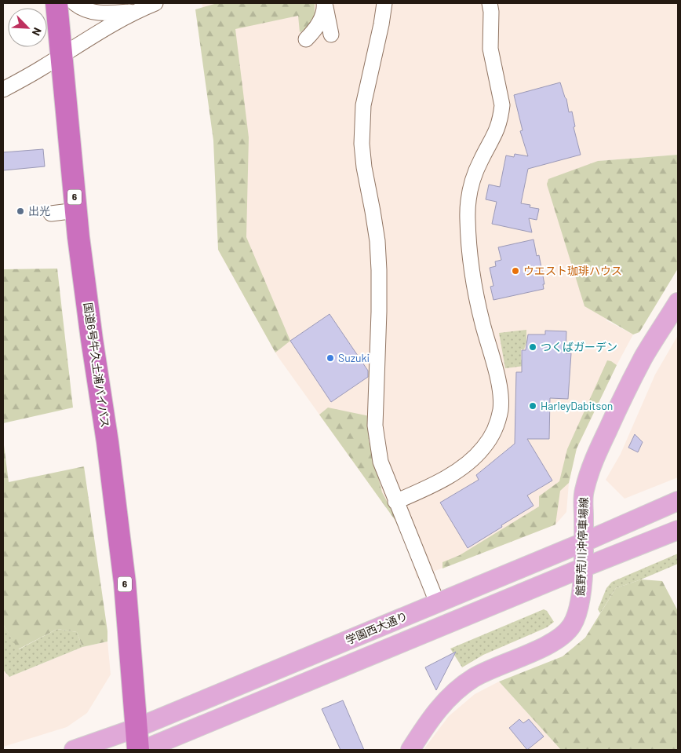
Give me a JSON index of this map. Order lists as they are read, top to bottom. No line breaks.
{"streets":{"highway":["6","国道6号牛久土浦バイパス"],"main road":["館野荒川沖停車場線","学園西大通り"]},"crossings":[["6","国道6号牛久土浦バイパス"],["6","学園西大通り"],["国道6号牛久土浦バイパス","学園西大通り"],["館野荒川沖停車場線","学園西大通り"]],"places":["出光","ウエスト珈琲ハウス","つくばガーデン","Suzuki","HarleyDabitson"],"north":"bottom right"}
